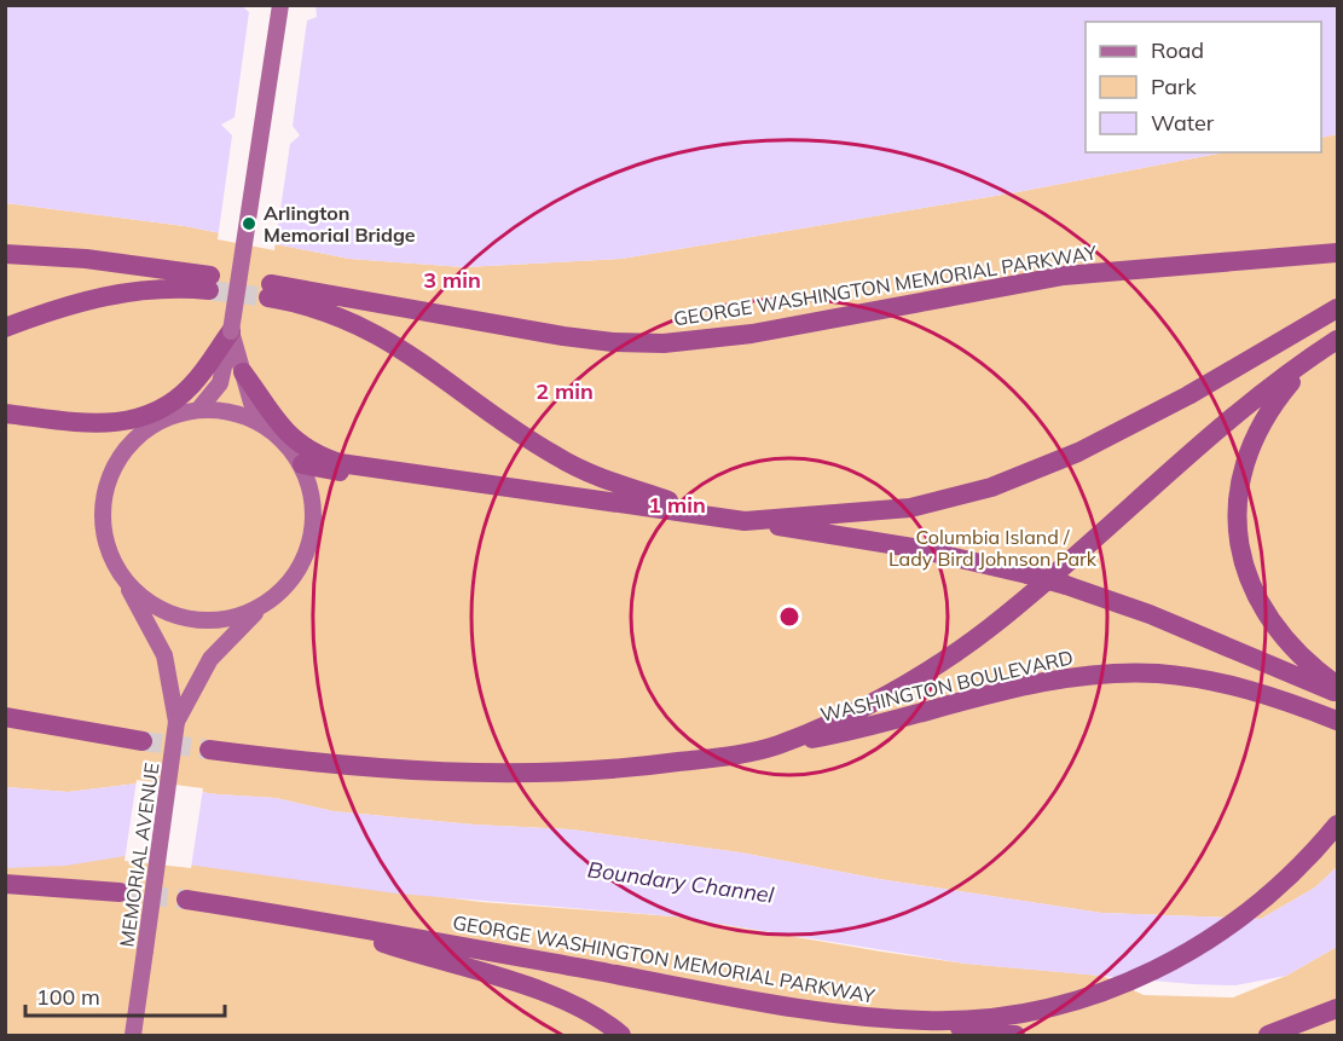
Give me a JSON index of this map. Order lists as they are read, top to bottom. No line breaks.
{"streets":{"highway":["GEORGE WASHINGTON MEMORIAL PARKWAY","WASHINGTON BOULEVARD"],"main road":["MEMORIAL AVENUE"]},"water":["Boundary Channel"],"parks":["Columbia Island / Lady Bird Johnson Park"],"places":["Arlington Memorial Bridge"],"legend":["Road","Park","Water"],"scale_bar":"100 m","rings":["3 min","2 min","1 min"]}
